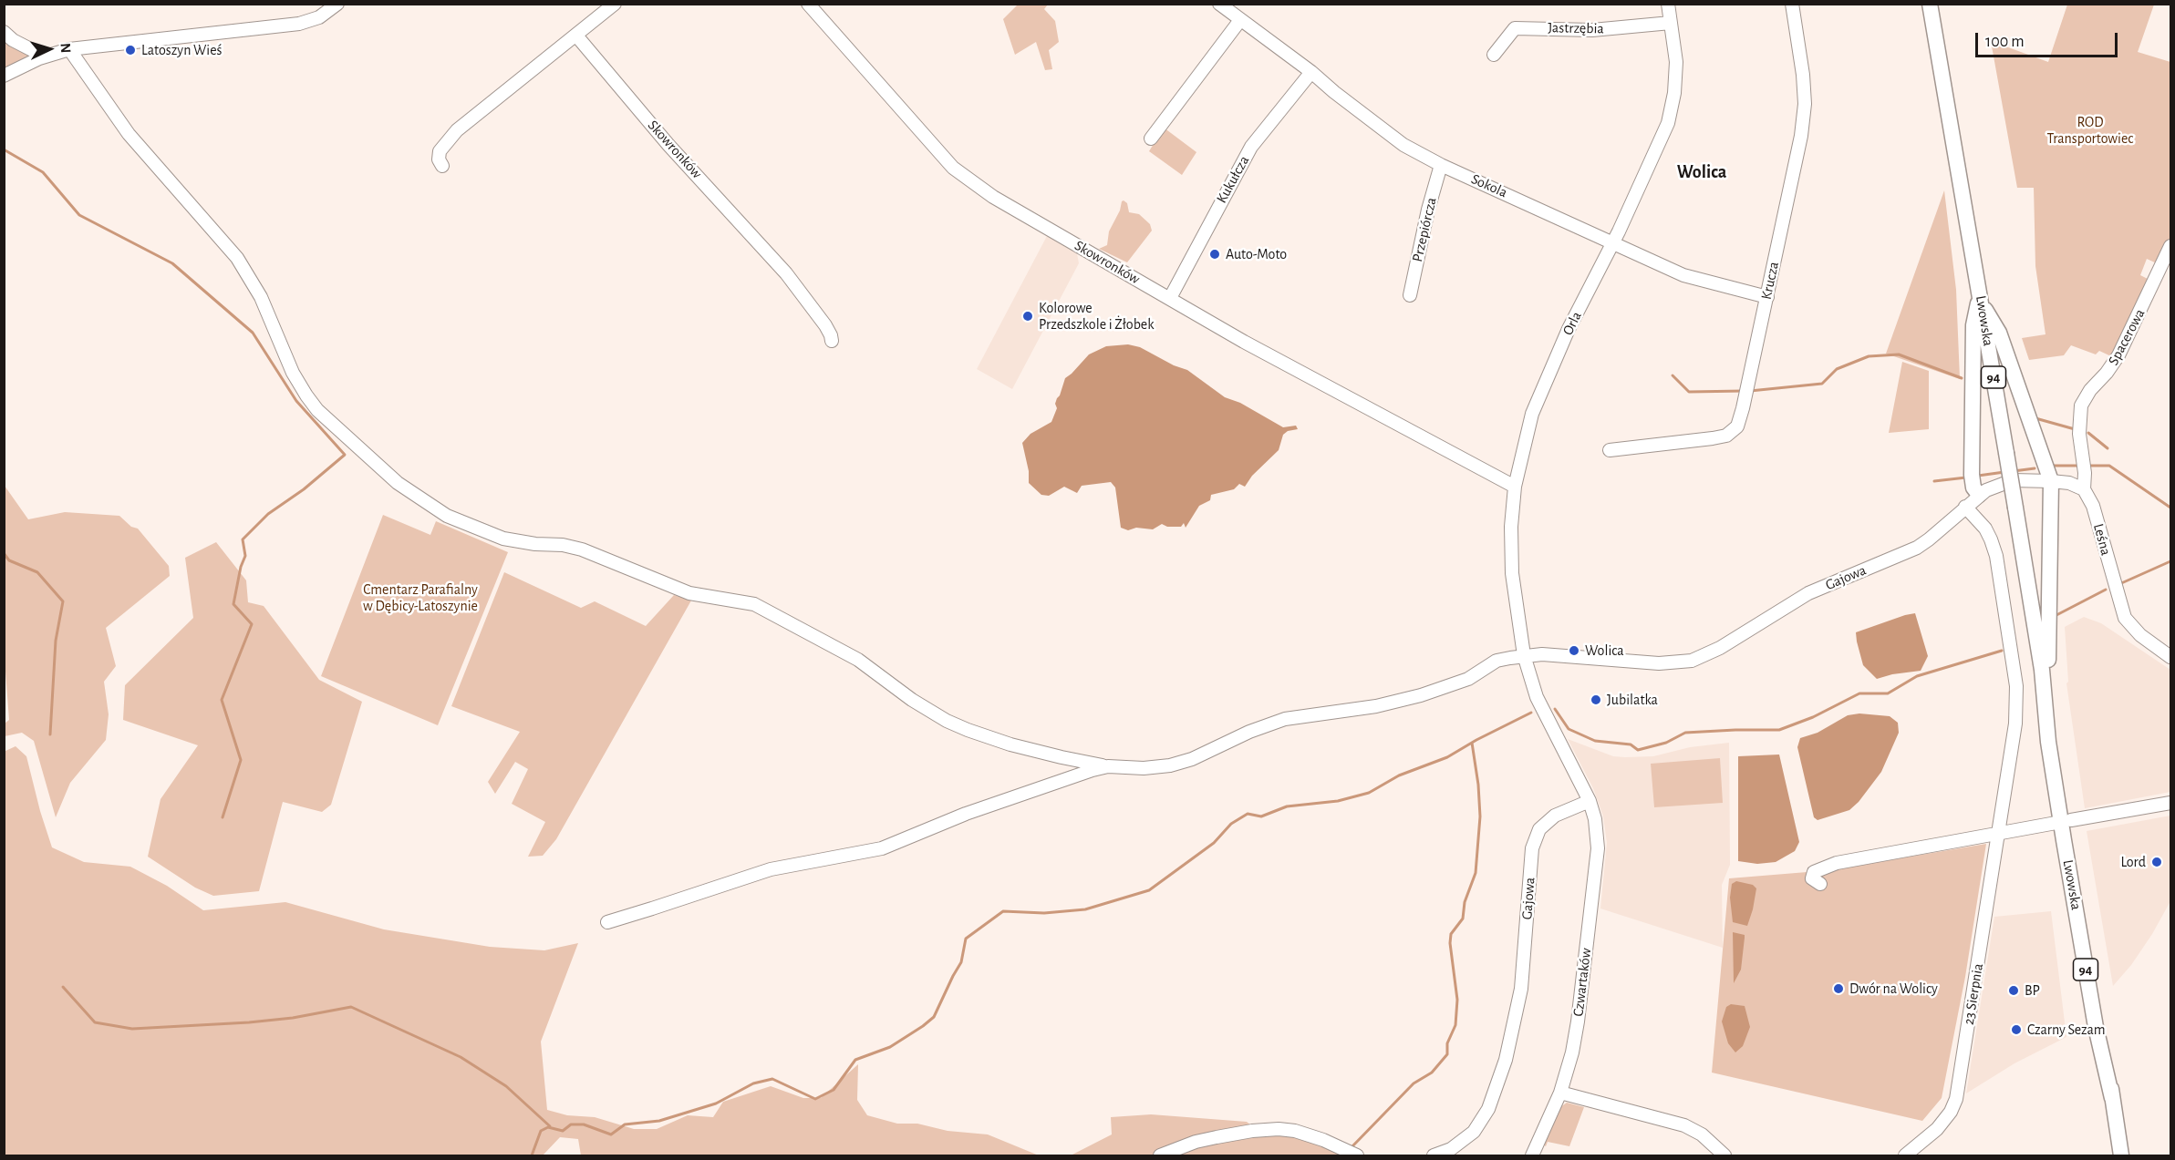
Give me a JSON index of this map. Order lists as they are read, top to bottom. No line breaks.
{"streets":{"main road":["Lwowska","94"],"street":["Jastrzębia","Skowronków","Kukułcza","Sokola","Przepiórcza","Krucza","Orla","Spacerowa","Leśna","Gajowa","Czwartaków","23 Sierpnia"]},"crossings":[["Jastrzębia","Orla"],["Skowronków","Kukułcza"],["Skowronków","Orla"],["Kukułcza","Sokola"],["Sokola","Przepiórcza"],["Sokola","Krucza"],["Sokola","Orla"],["Orla","Gajowa"],["Spacerowa","Leśna"],["Gajowa","Czwartaków"],["Gajowa","23 Sierpnia"]],"districts":["Wolica"],"parks":["ROD Transportowiec","Cmentarz Parafialny w Dębicy-Latoszynie"],"places":["Latoszyn Wieś","Auto-Moto","Kolorowe Przedszkole i Żłobek","Wolica","Jubilatka","Lord","Dwór na Wolicy","BP","Czarny Sezam"],"scale_bar":"100 m","north":"right"}
